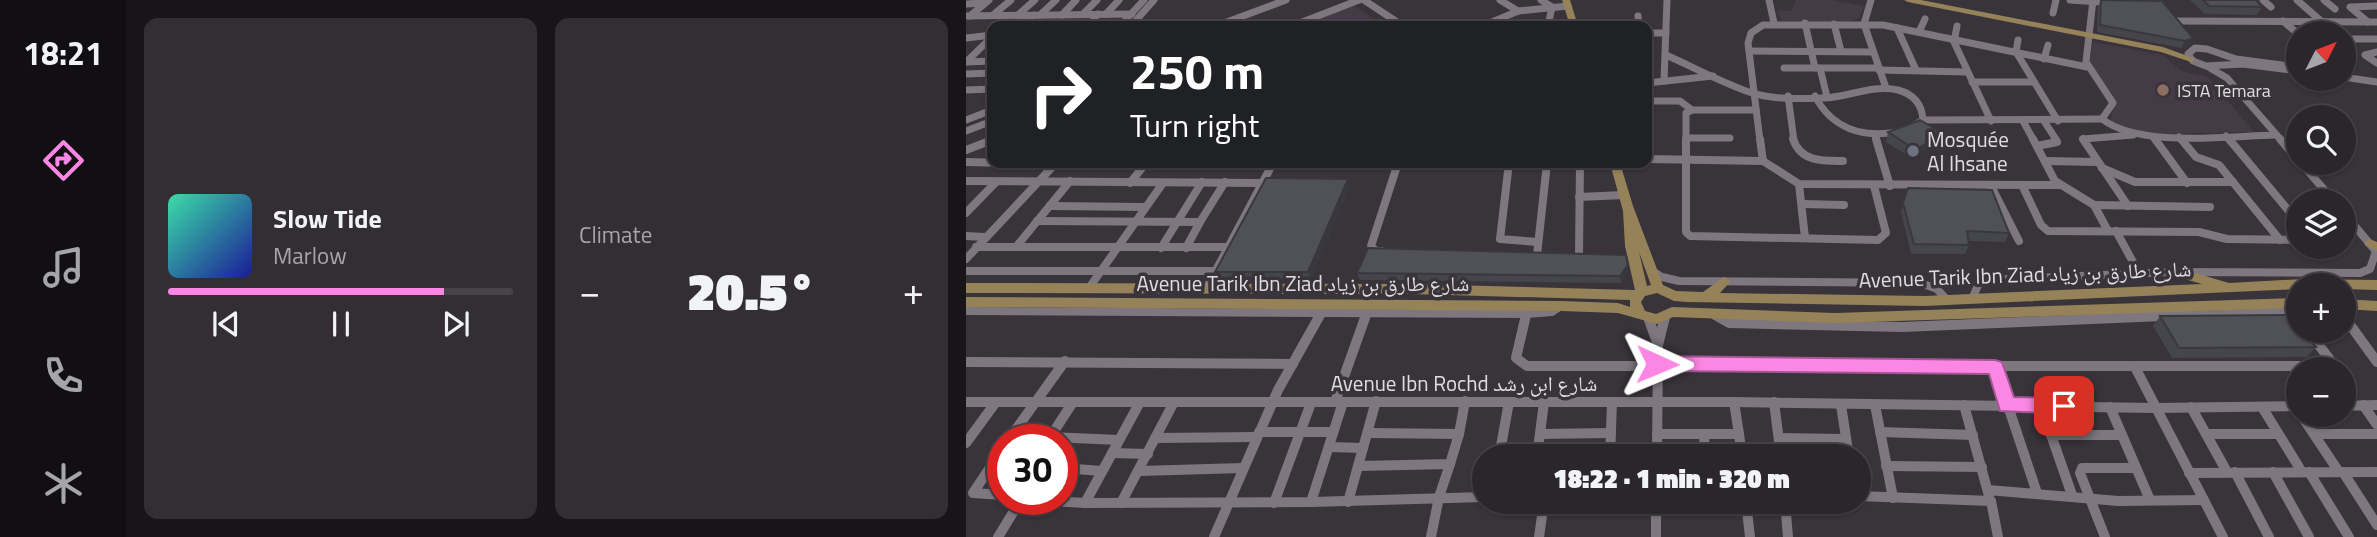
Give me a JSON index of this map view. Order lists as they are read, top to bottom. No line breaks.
{"streets":{"main road":["Avenue Tarik Ibn Ziad شارع طارق بن زياد"],"street":["Avenue Ibn Rochd شارع ابن رشد"]},"places":["ISTA Temara","Mosquée Al Ihsane"],"north":"top right","page":{"tabs":"18:21","tile":"Climate","map_buttons":["+","−"],"turn":["250 m","Turn right"],"song":["Slow Tide","Marlow"],"heat":["−","20.5°","+"],"limit":"30","trip":"18:22 · 1 min · 320 m"}}
